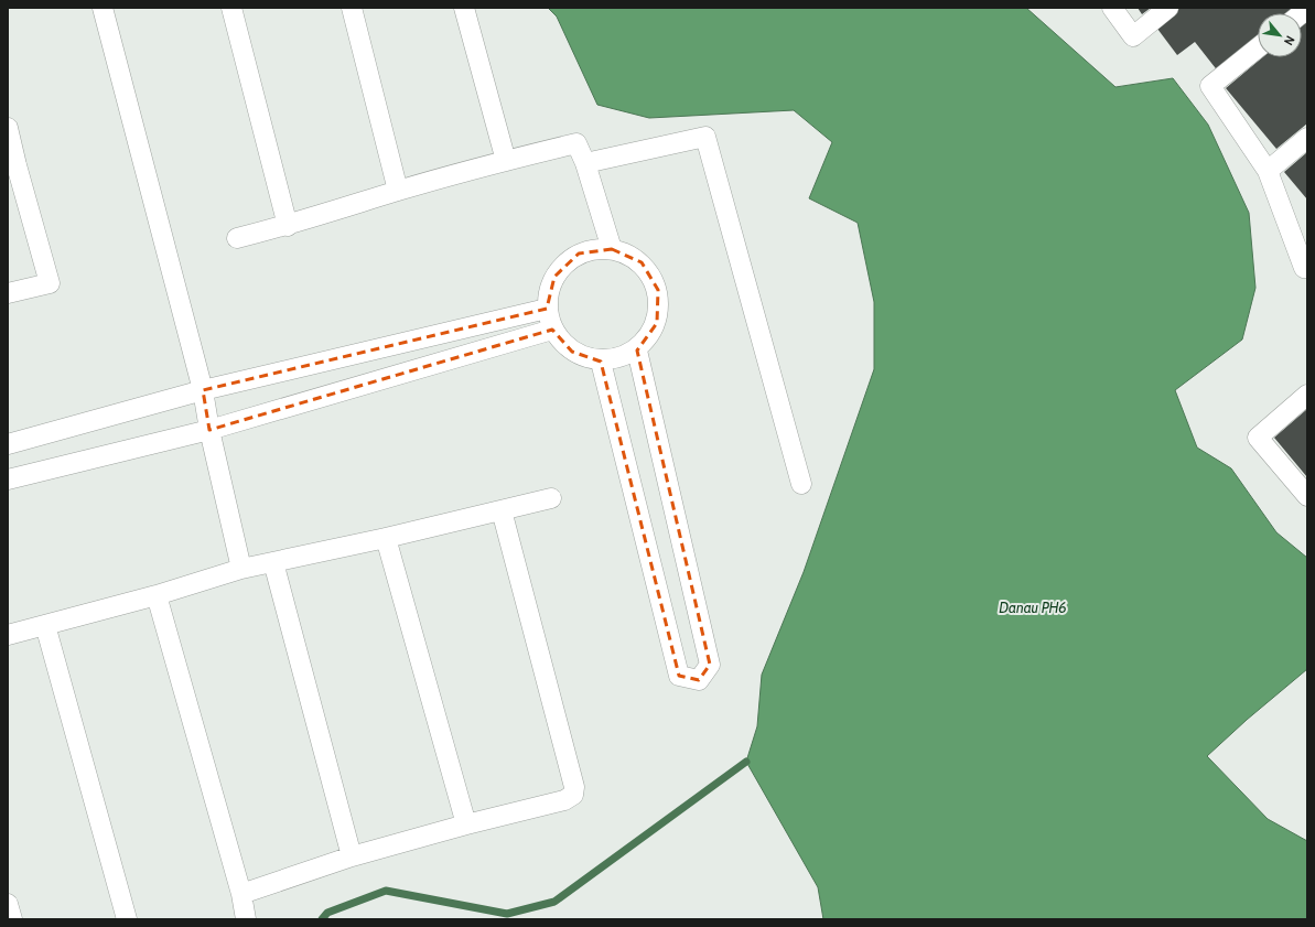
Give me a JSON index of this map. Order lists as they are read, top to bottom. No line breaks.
{"water":["Danau PH6"],"north":"bottom right"}
